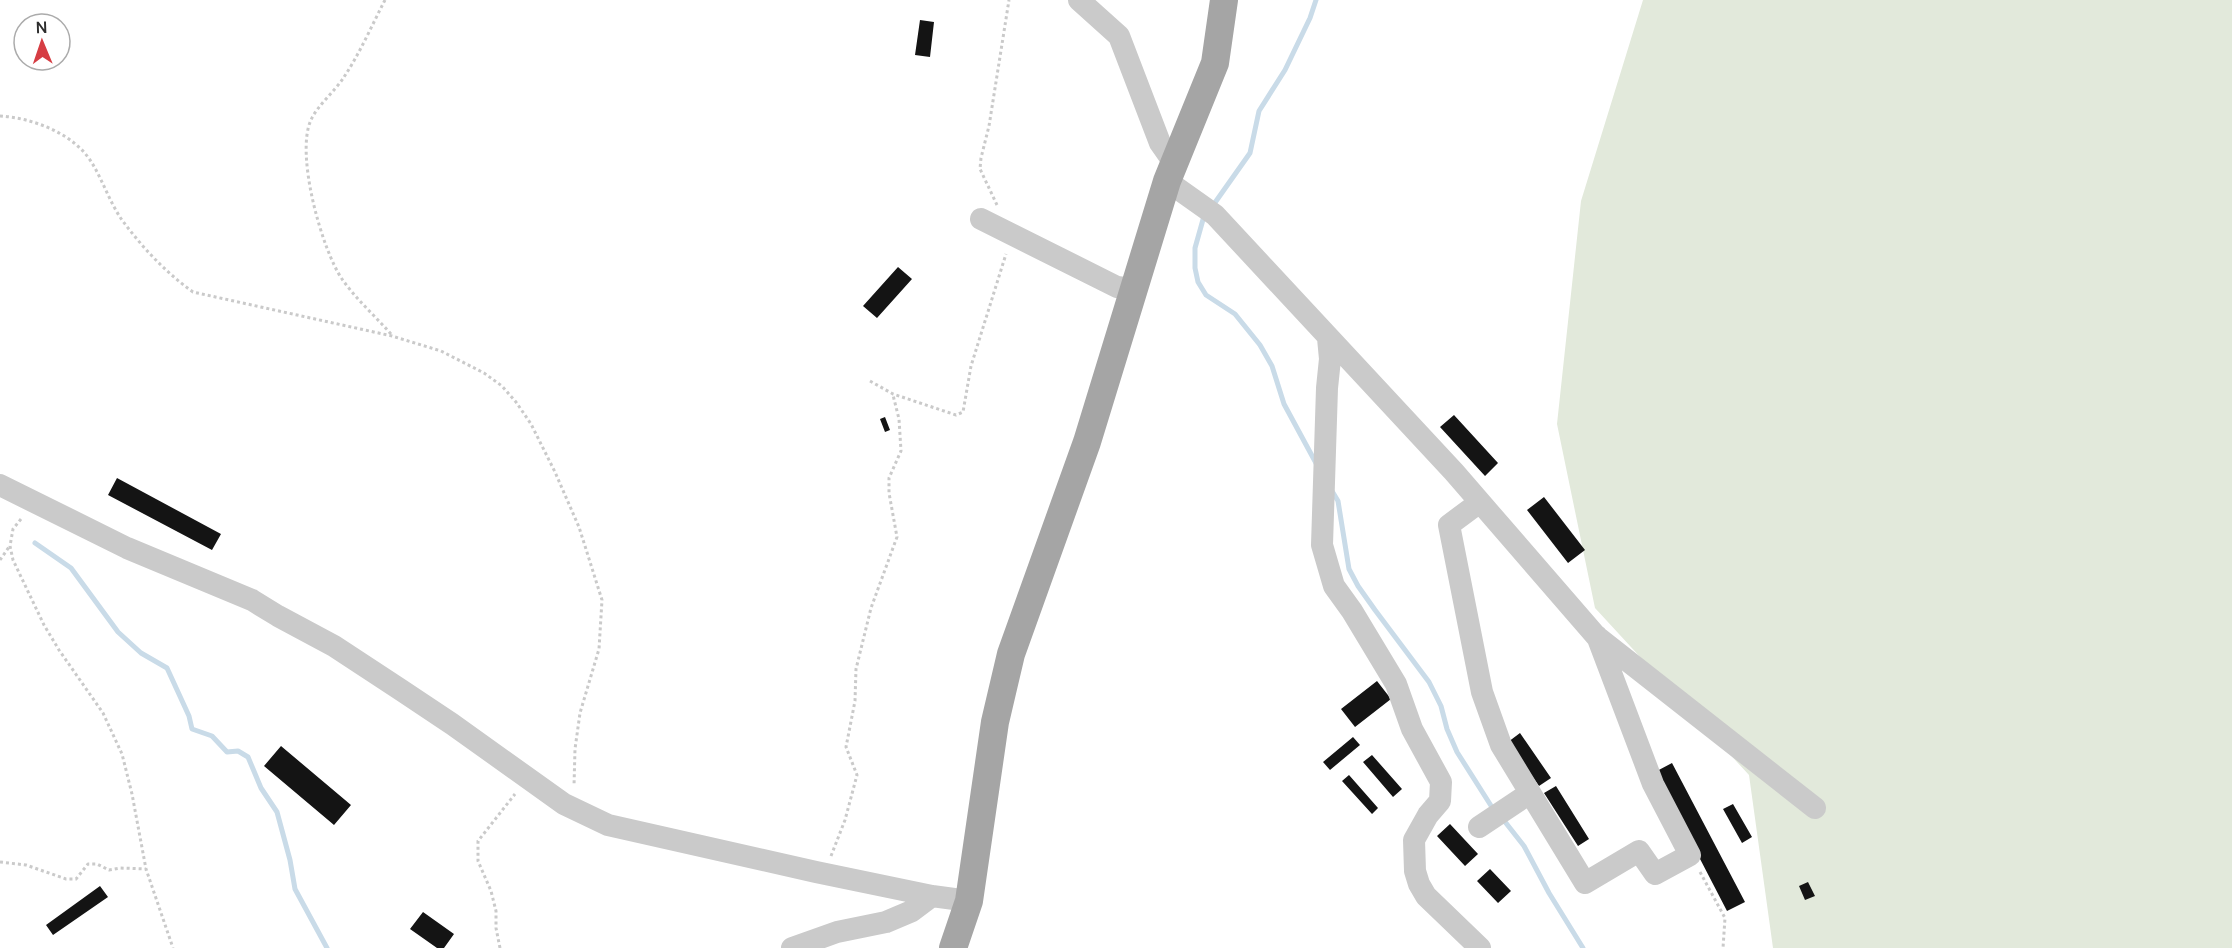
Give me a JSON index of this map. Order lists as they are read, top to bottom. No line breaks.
{"north":"top"}
